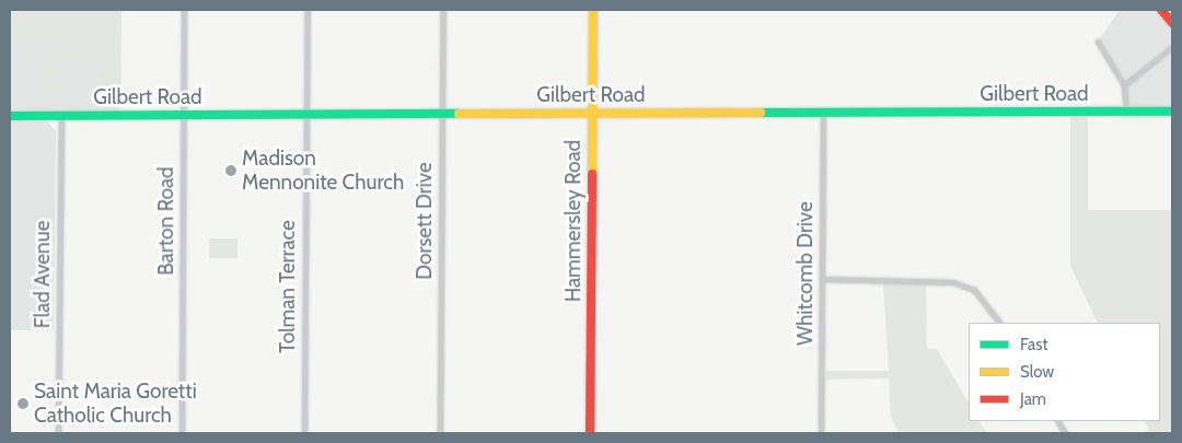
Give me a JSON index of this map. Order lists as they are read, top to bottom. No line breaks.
{"streets":{"street":["Gilbert Road","Barton Road","Dorsett Drive","Hammersley Road","Whitcomb Drive","Flad Avenue","Tolman Terrace"]},"crossings":[["Gilbert Road","Barton Road"],["Gilbert Road","Dorsett Drive"],["Gilbert Road","Hammersley Road"],["Gilbert Road","Whitcomb Drive"],["Gilbert Road","Flad Avenue"],["Gilbert Road","Tolman Terrace"]],"places":["Madison Mennonite Church","Saint Maria Goretti Catholic Church"],"legend":["Fast","Slow","Jam"]}
